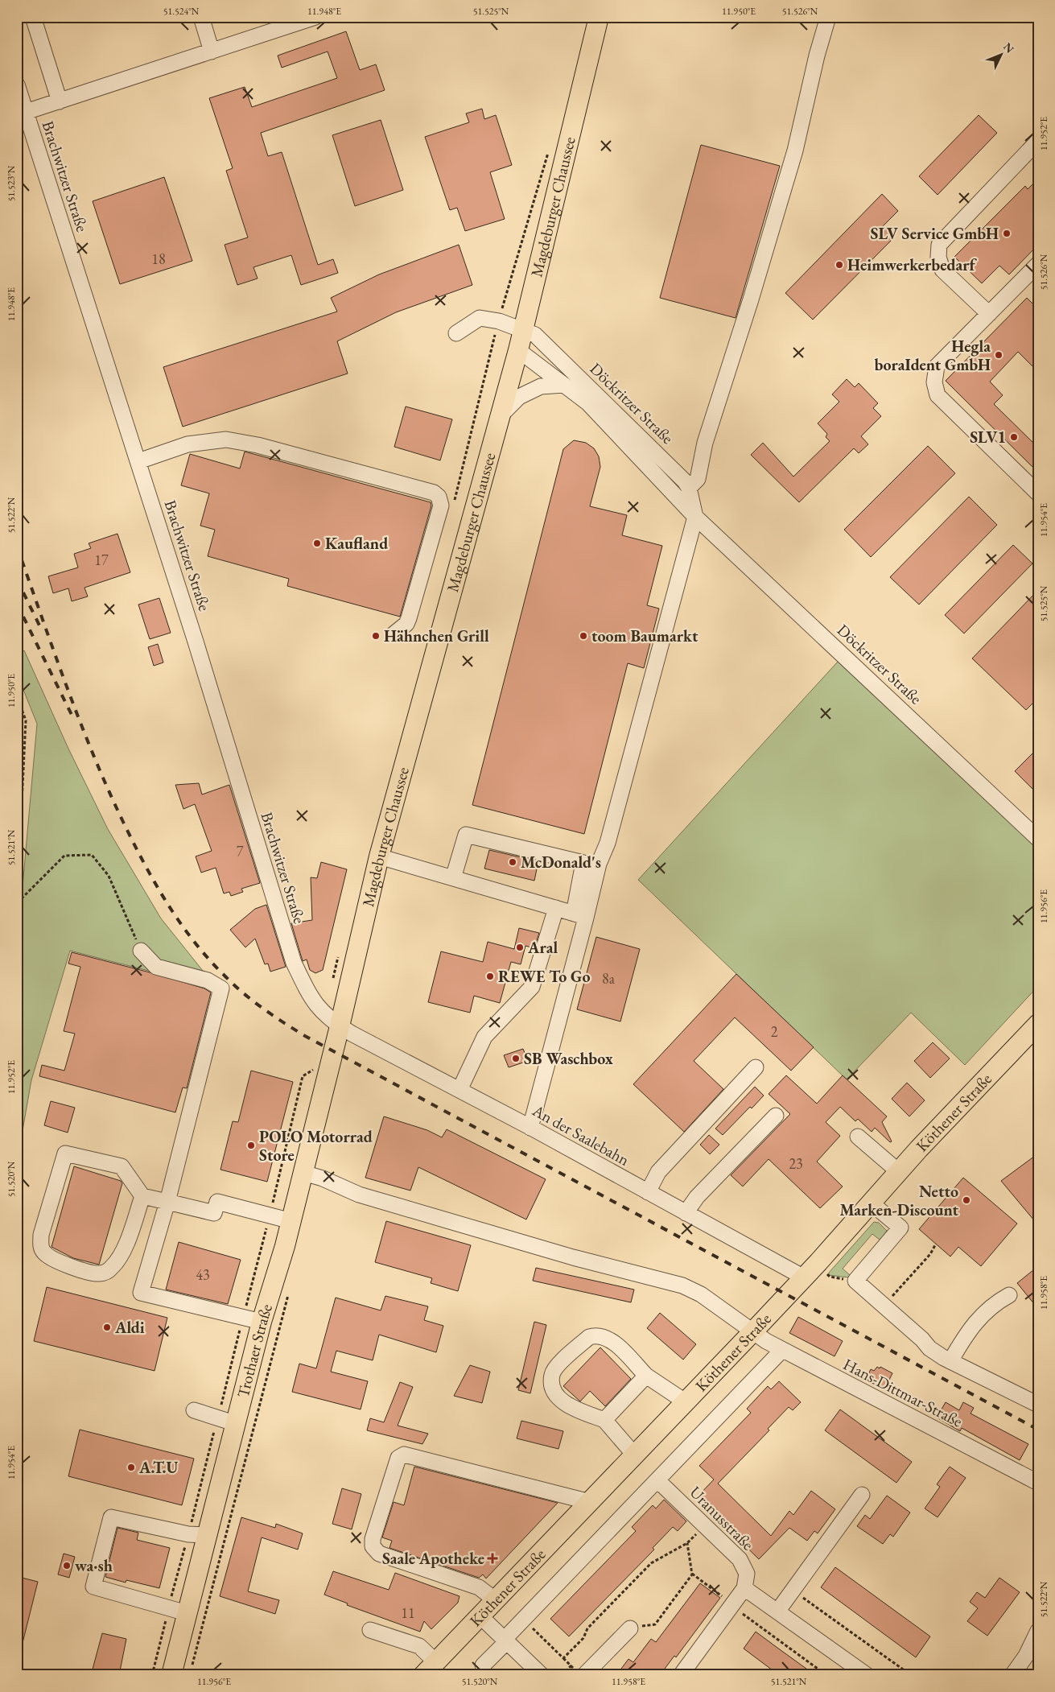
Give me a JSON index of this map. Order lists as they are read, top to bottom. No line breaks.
{"streets":{"main road":["Magdeburger Chaussee","Köthener Straße","Trothaer Straße"],"street":["Brachwitzer Straße","Döckritzer Straße","An der Saalebahn","Hans-Dittmar-Straße","Uranusstraße"]},"crossings":[["Brachwitzer Straße","Magdeburger Chaussee"],["Brachwitzer Straße","An der Saalebahn"],["Brachwitzer Straße","Trothaer Straße"],["Magdeburger Chaussee","Döckritzer Straße"],["Magdeburger Chaussee","An der Saalebahn"],["Magdeburger Chaussee","Trothaer Straße"],["Köthener Straße","An der Saalebahn"],["Köthener Straße","Hans-Dittmar-Straße"],["Köthener Straße","Uranusstraße"],["An der Saalebahn","Trothaer Straße"],["Trothaer Straße","Hans-Dittmar-Straße"]],"places":{"other":["SLV Service GmbH","Heimwerkerbedarf","Hegla boraIdent GmbH","SLV1","Kaufland","Hähnchen Grill","toom Baumarkt","McDonald's","Aral","REWE To Go","SB Waschbox","POLO Motorrad Store","Netto Marken-Discount","Aldi","A.T.U","wa·sh"],"health":["Saale Apotheke"]},"house_numbers":["18","17","7","8a","2","23","43","11"],"north":"top right","coordinates":["51.524°N","11.948°E","51.525°N","11.950°E","51.526°N","11.952°E","51.523°N","51.522°N","11.954°E","51.521°N","11.956°E","51.520°N","11.958°E"]}
